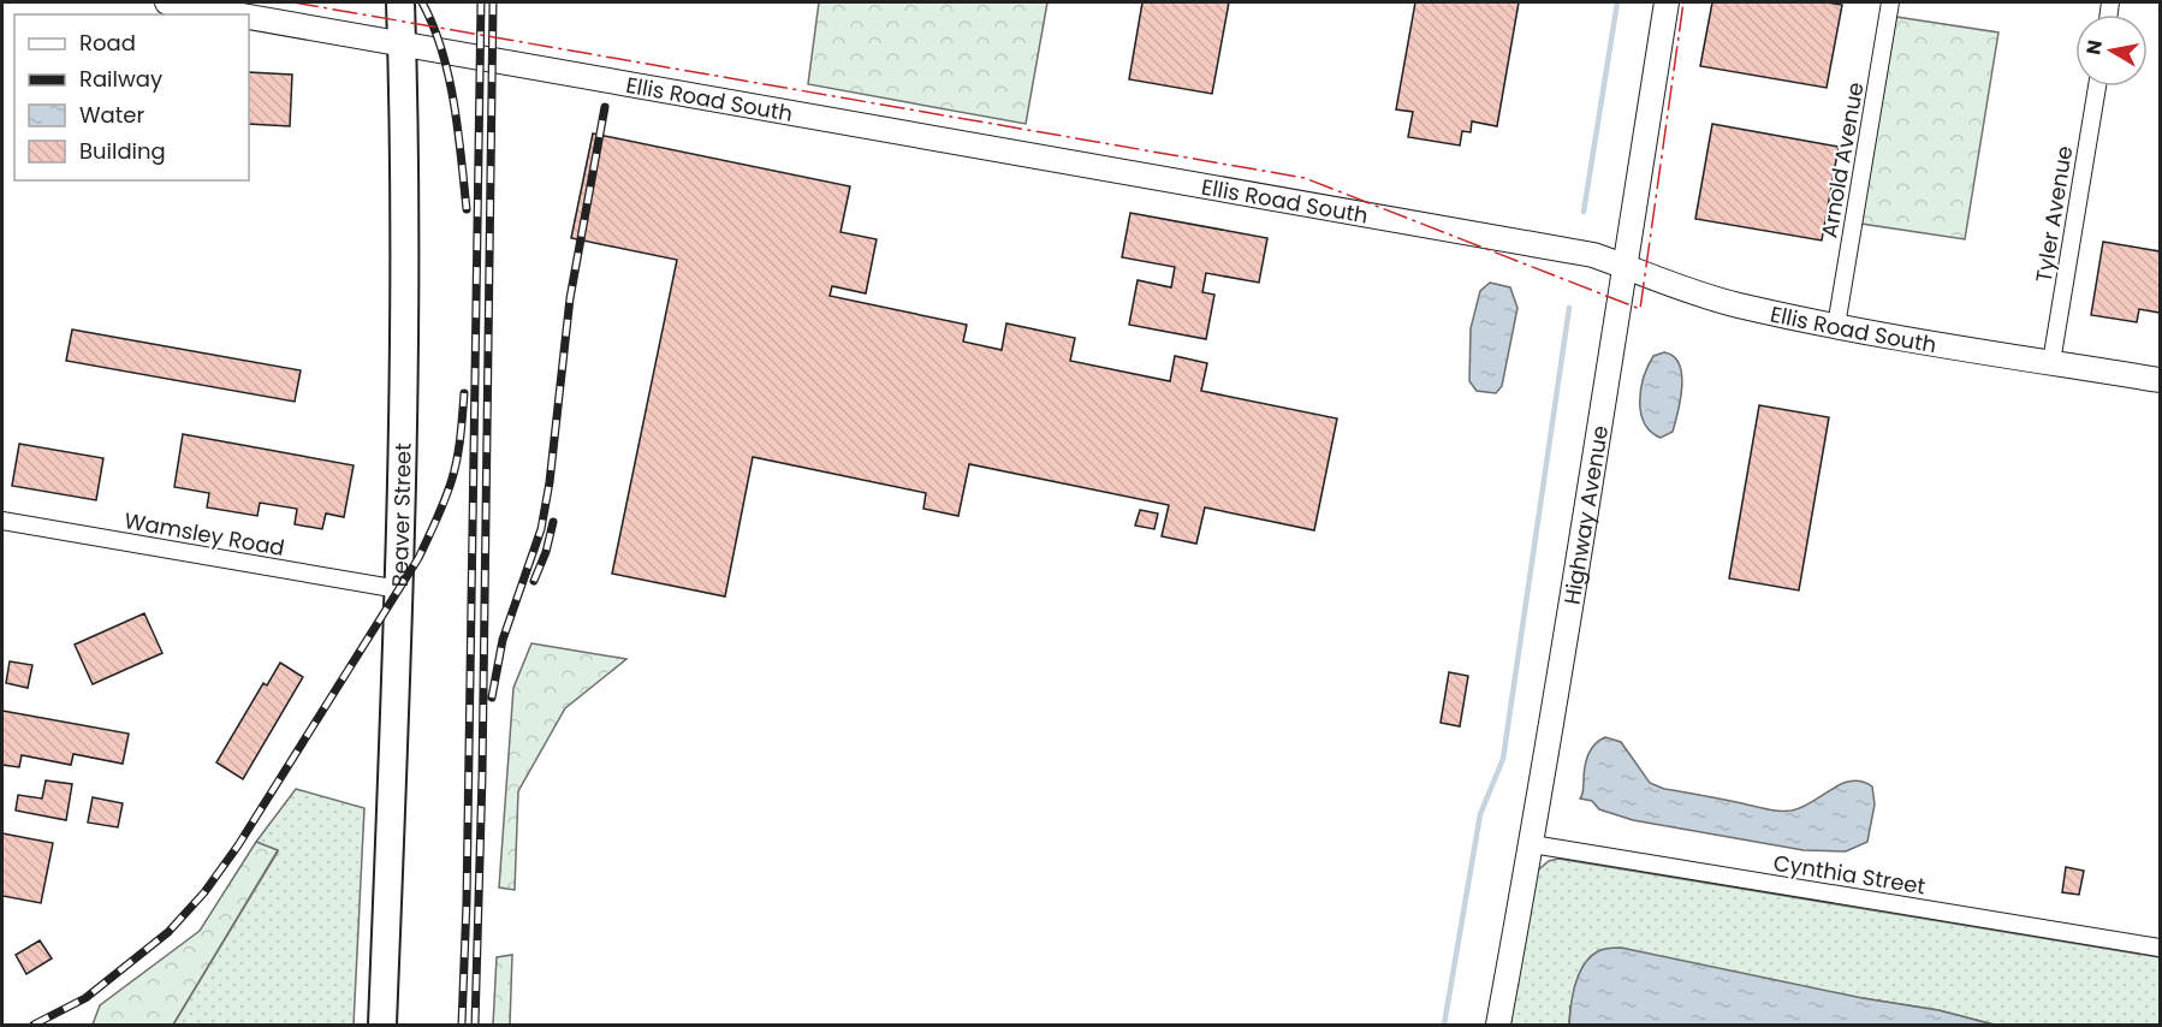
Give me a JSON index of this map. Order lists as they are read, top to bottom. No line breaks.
{"streets":{"main road":["Beaver Street"],"street":["Ellis Road South","Arnold Avenue","Tyler Avenue","Highway Avenue","Wamsley Road","Cynthia Street"]},"crossings":[["Ellis Road South","Arnold Avenue"],["Ellis Road South","Tyler Avenue"],["Ellis Road South","Beaver Street"],["Ellis Road South","Highway Avenue"],["Beaver Street","Wamsley Road"],["Highway Avenue","Cynthia Street"]],"legend":["Road","Railway","Water","Building"],"north":"left"}
